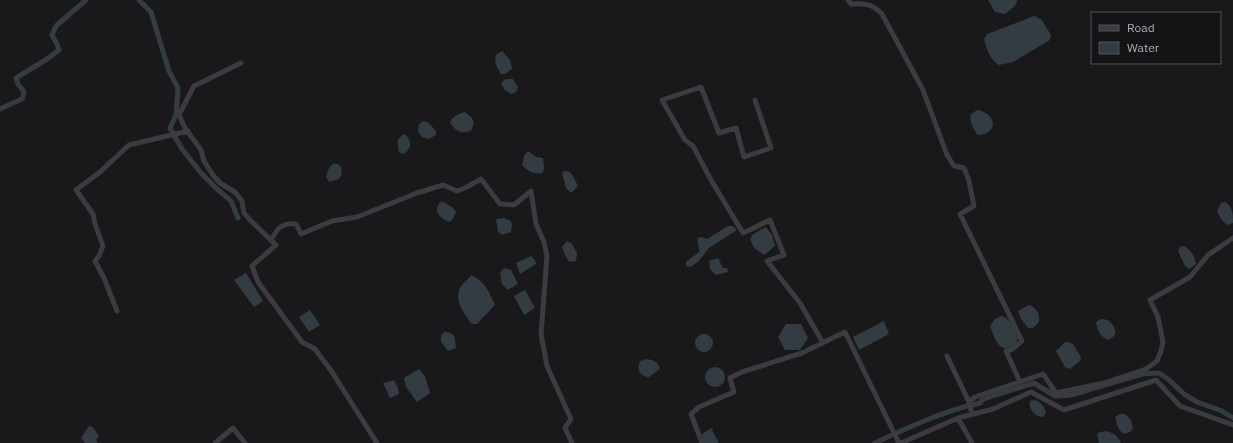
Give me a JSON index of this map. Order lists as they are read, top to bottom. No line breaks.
{"legend":["Road","Water"]}
